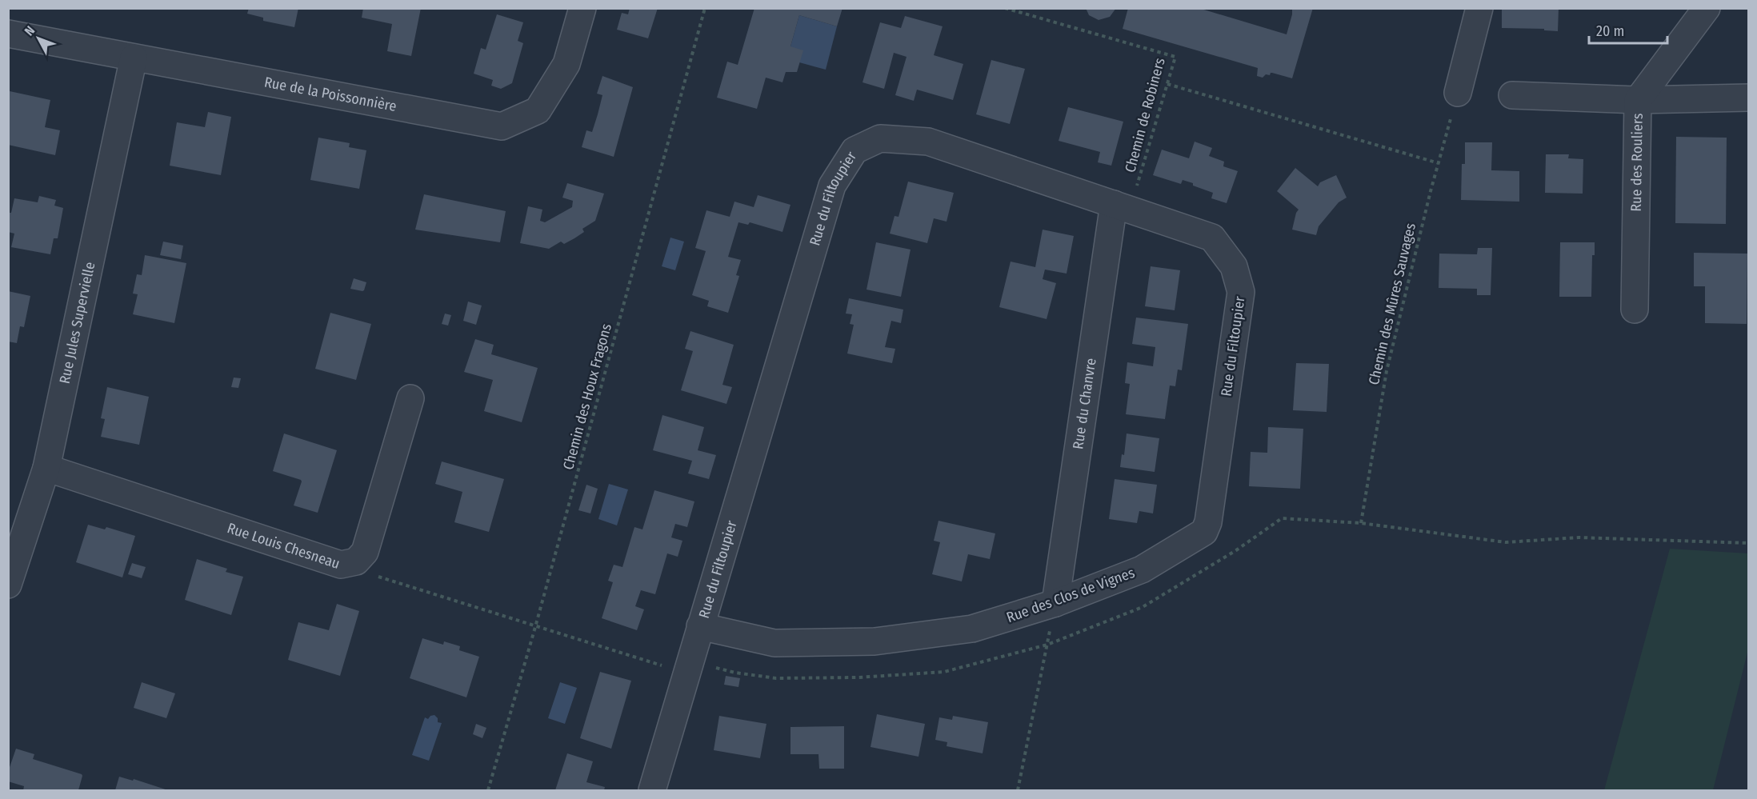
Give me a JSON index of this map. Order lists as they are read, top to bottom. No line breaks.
{"streets":{"street":["Rue de la Poissonnière","Rue des Rouliers","Rue du Filtoupier","Rue Jules Supervielle","Rue du Chanvre","Rue Louis Chesneau","Rue des Clos de Vignes"],"path":["Chemin de Robiners","Chemin des Mûres Sauvages","Chemin des Houx Fragons"]},"crossings":[["Rue de la Poissonnière","Rue Jules Supervielle"],["Chemin de Robiners","Rue du Filtoupier"],["Chemin de Robiners","Rue du Chanvre"],["Rue du Filtoupier","Rue du Chanvre"],["Rue du Filtoupier","Rue des Clos de Vignes"],["Rue Jules Supervielle","Rue Louis Chesneau"],["Rue du Chanvre","Rue des Clos de Vignes"]],"scale_bar":"20 m","north":"top left"}
